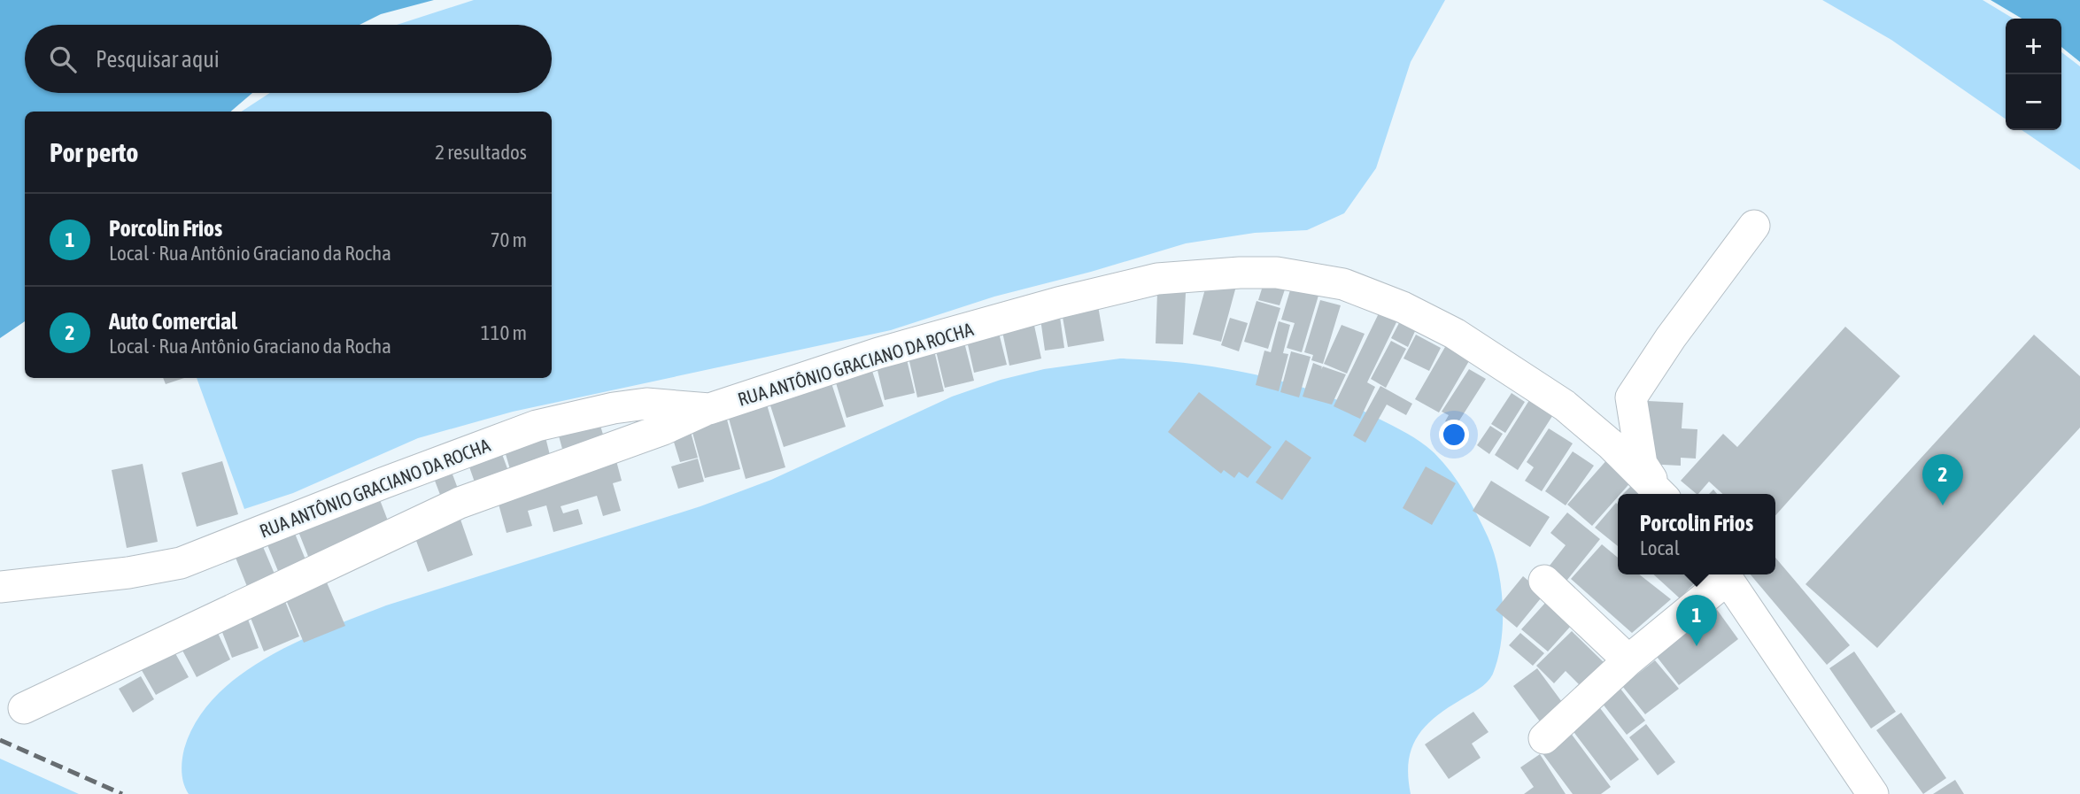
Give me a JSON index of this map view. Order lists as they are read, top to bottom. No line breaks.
{"streets":{"street":["RUA ANTÔNIO GRACIANO DA ROCHA"]},"page":{"map_buttons":["+","−"],"search":"Pesquisar aqui","heading":["Por perto","2 resultados"],"list":[{"mark":"1","name":"Porcolin Frios","note":"Local · Rua Antônio Graciano da Rocha","value":"70 m"},{"mark":"2","name":"Auto Comercial","note":"Local · Rua Antônio Graciano da Rocha","value":"110 m"}],"pins":["2","1"],"popup":["Porcolin Frios","Local"]}}
